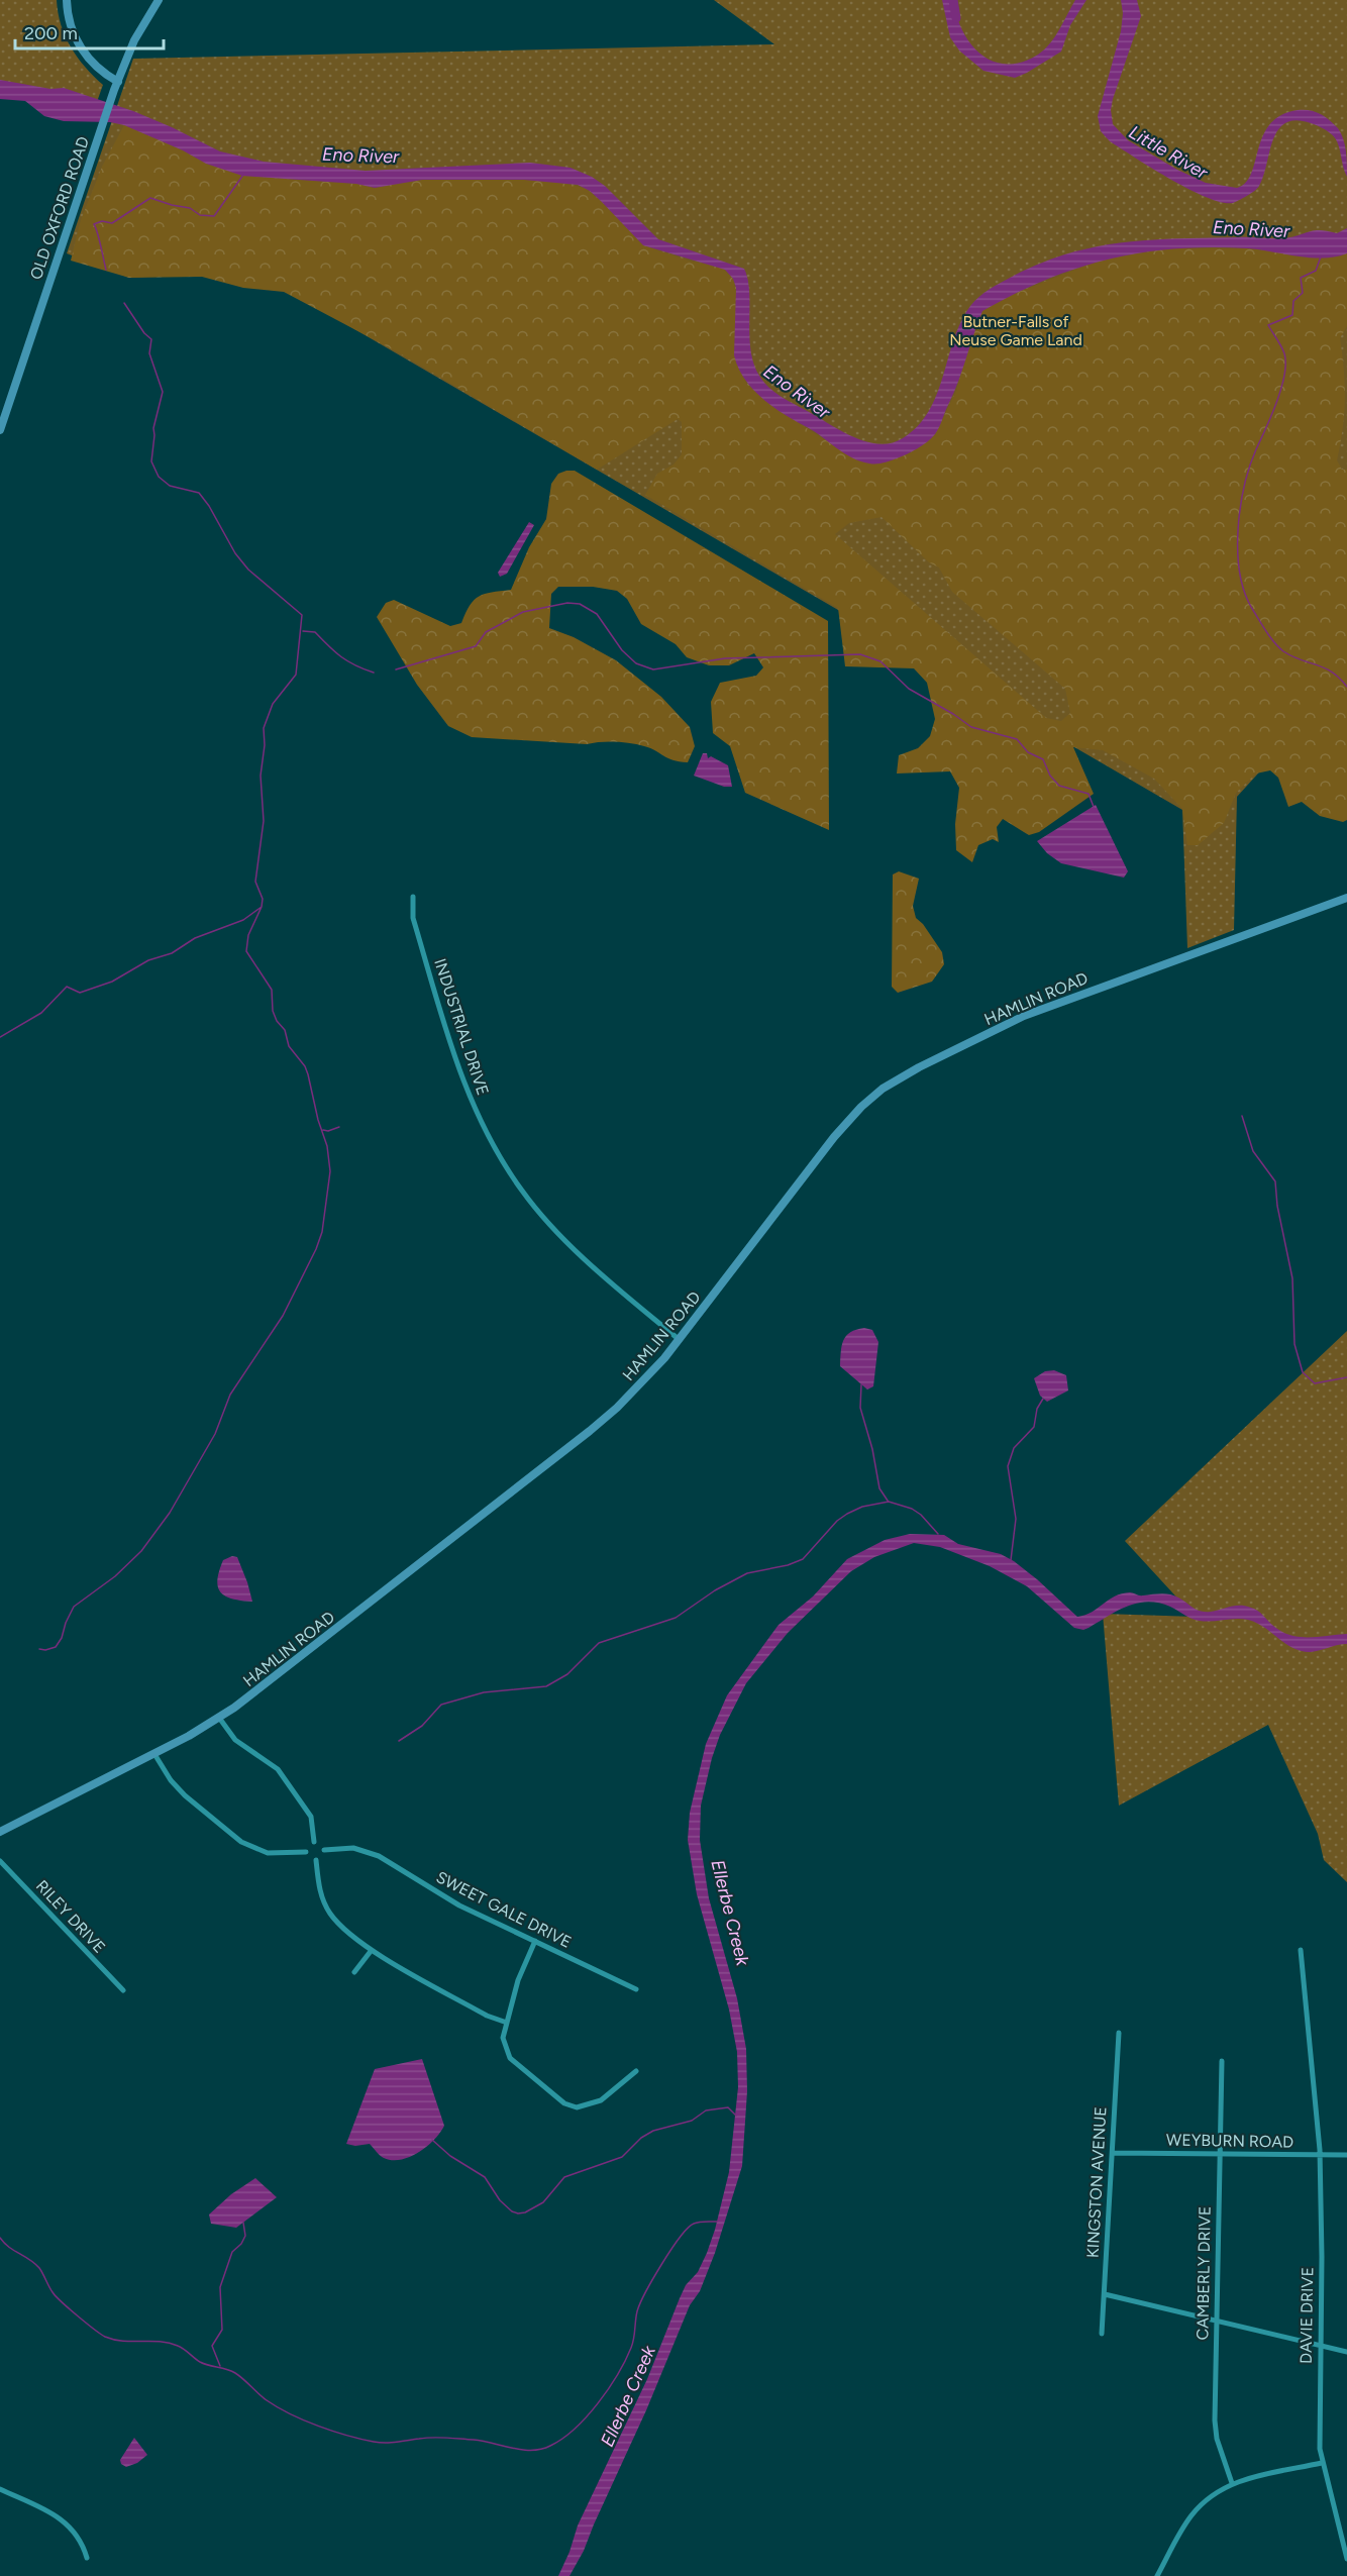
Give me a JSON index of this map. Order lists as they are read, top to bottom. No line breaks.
{"streets":{"street":["OLD OXFORD ROAD","HAMLIN ROAD","INDUSTRIAL DRIVE","SWEET GALE DRIVE","RILEY DRIVE","WEYBURN ROAD","KINGSTON AVENUE","CAMBERLY DRIVE","DAVIE DRIVE"]},"crossings":[["HAMLIN ROAD","INDUSTRIAL DRIVE"],["WEYBURN ROAD","KINGSTON AVENUE"],["WEYBURN ROAD","CAMBERLY DRIVE"],["WEYBURN ROAD","DAVIE DRIVE"]],"water":["Little River","Eno River","Ellerbe Creek"],"parks":["Butner-Falls of Neuse Game Land"],"scale_bar":"200 m"}
